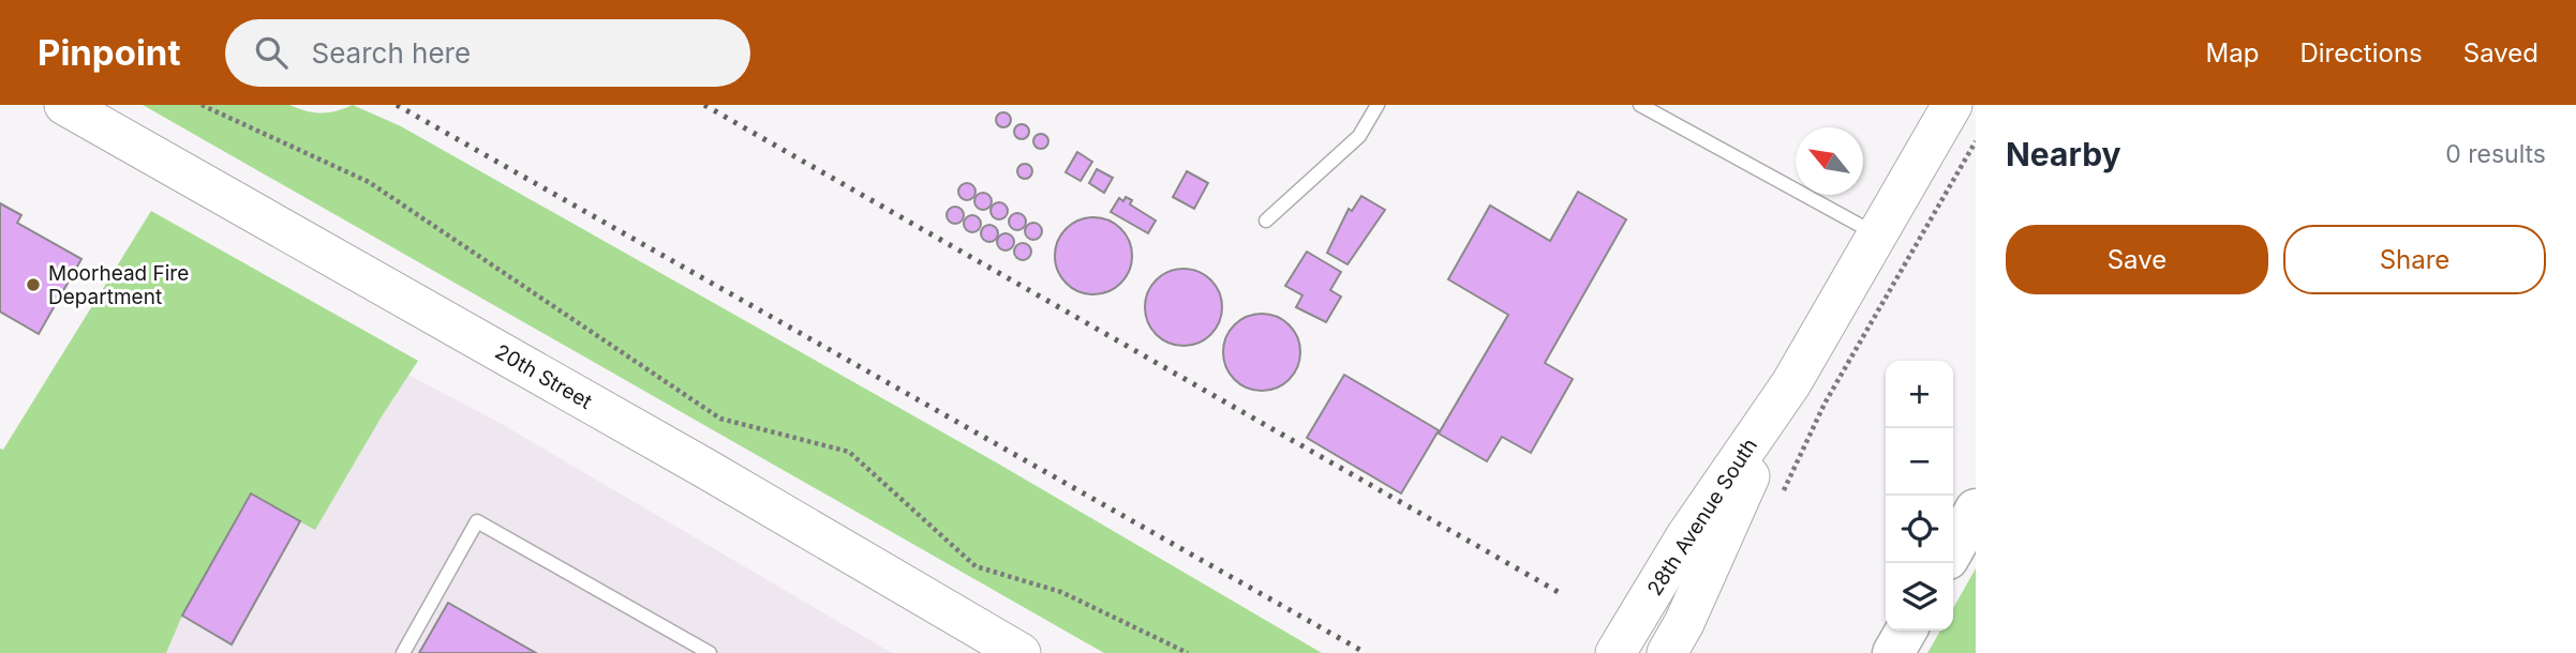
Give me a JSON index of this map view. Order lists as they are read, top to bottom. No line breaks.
{"streets":{"main road":["20th Street","28th Avenue South"]},"places":["Moorhead Fire Department"],"north":"top left","page":{"header":"Pinpoint","search":"Search here","nav":["Map","Directions","Saved"],"heading":["Nearby","0 results"],"buttons":["Save","Share"],"map_buttons":["+","−"]}}
